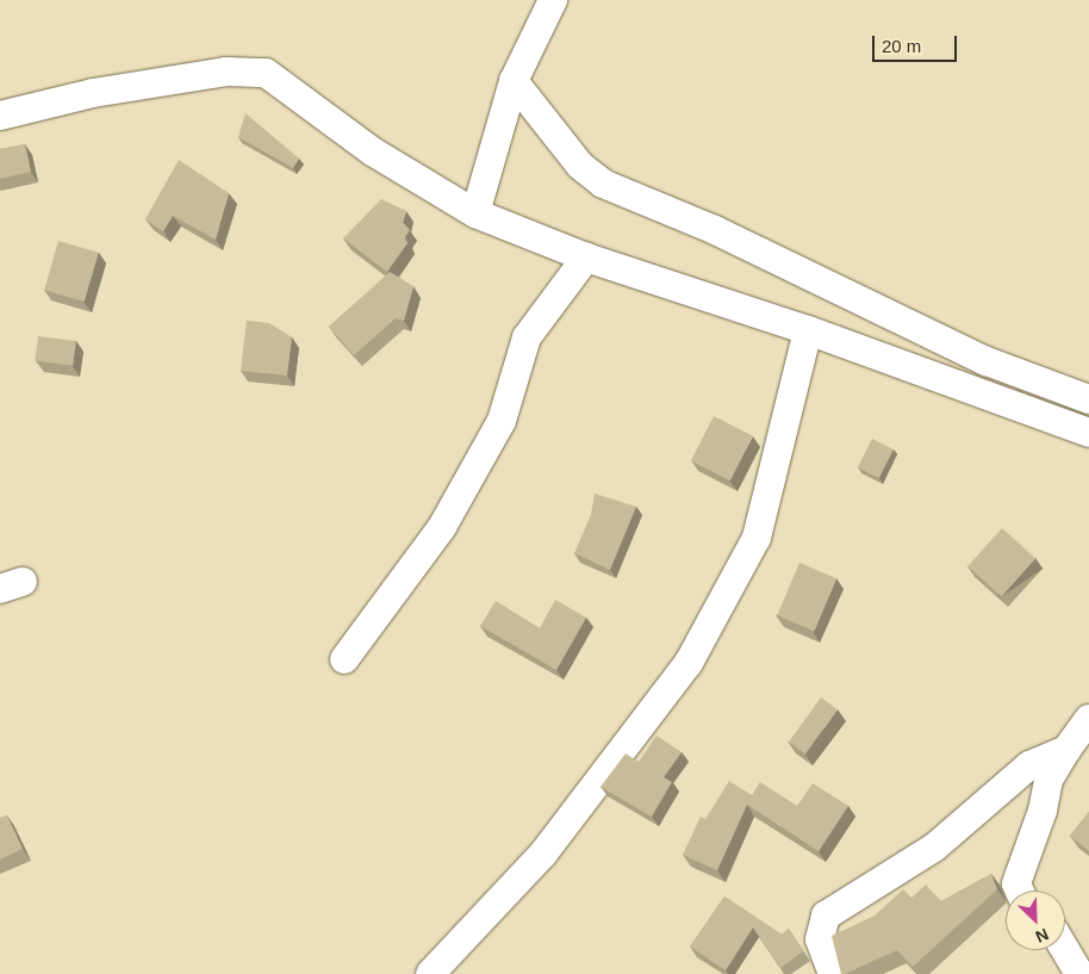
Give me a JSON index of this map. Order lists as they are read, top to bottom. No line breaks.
{"scale_bar":"20 m","north":"bottom right"}
